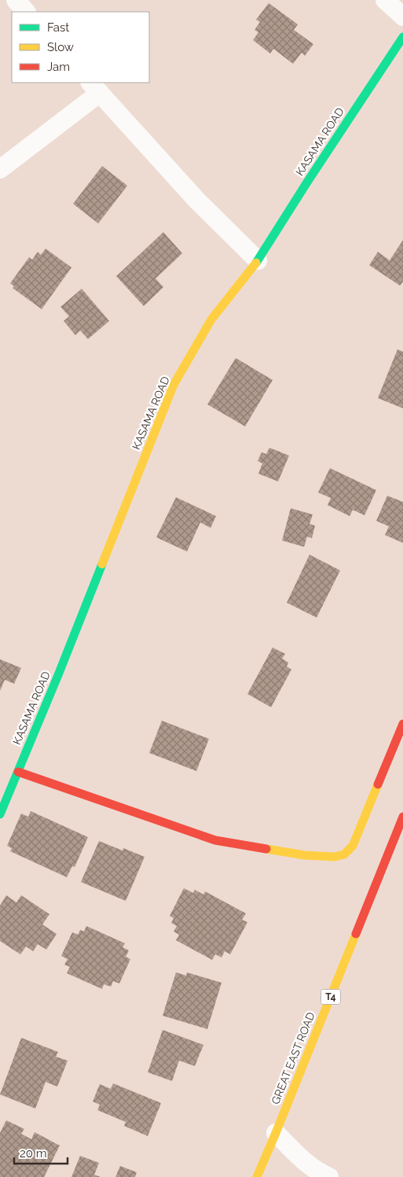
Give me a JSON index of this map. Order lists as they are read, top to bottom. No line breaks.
{"streets":{"main road":["KASAMA ROAD","T4","GREAT EAST ROAD"]},"legend":["Fast","Slow","Jam"],"scale_bar":"20 m"}
